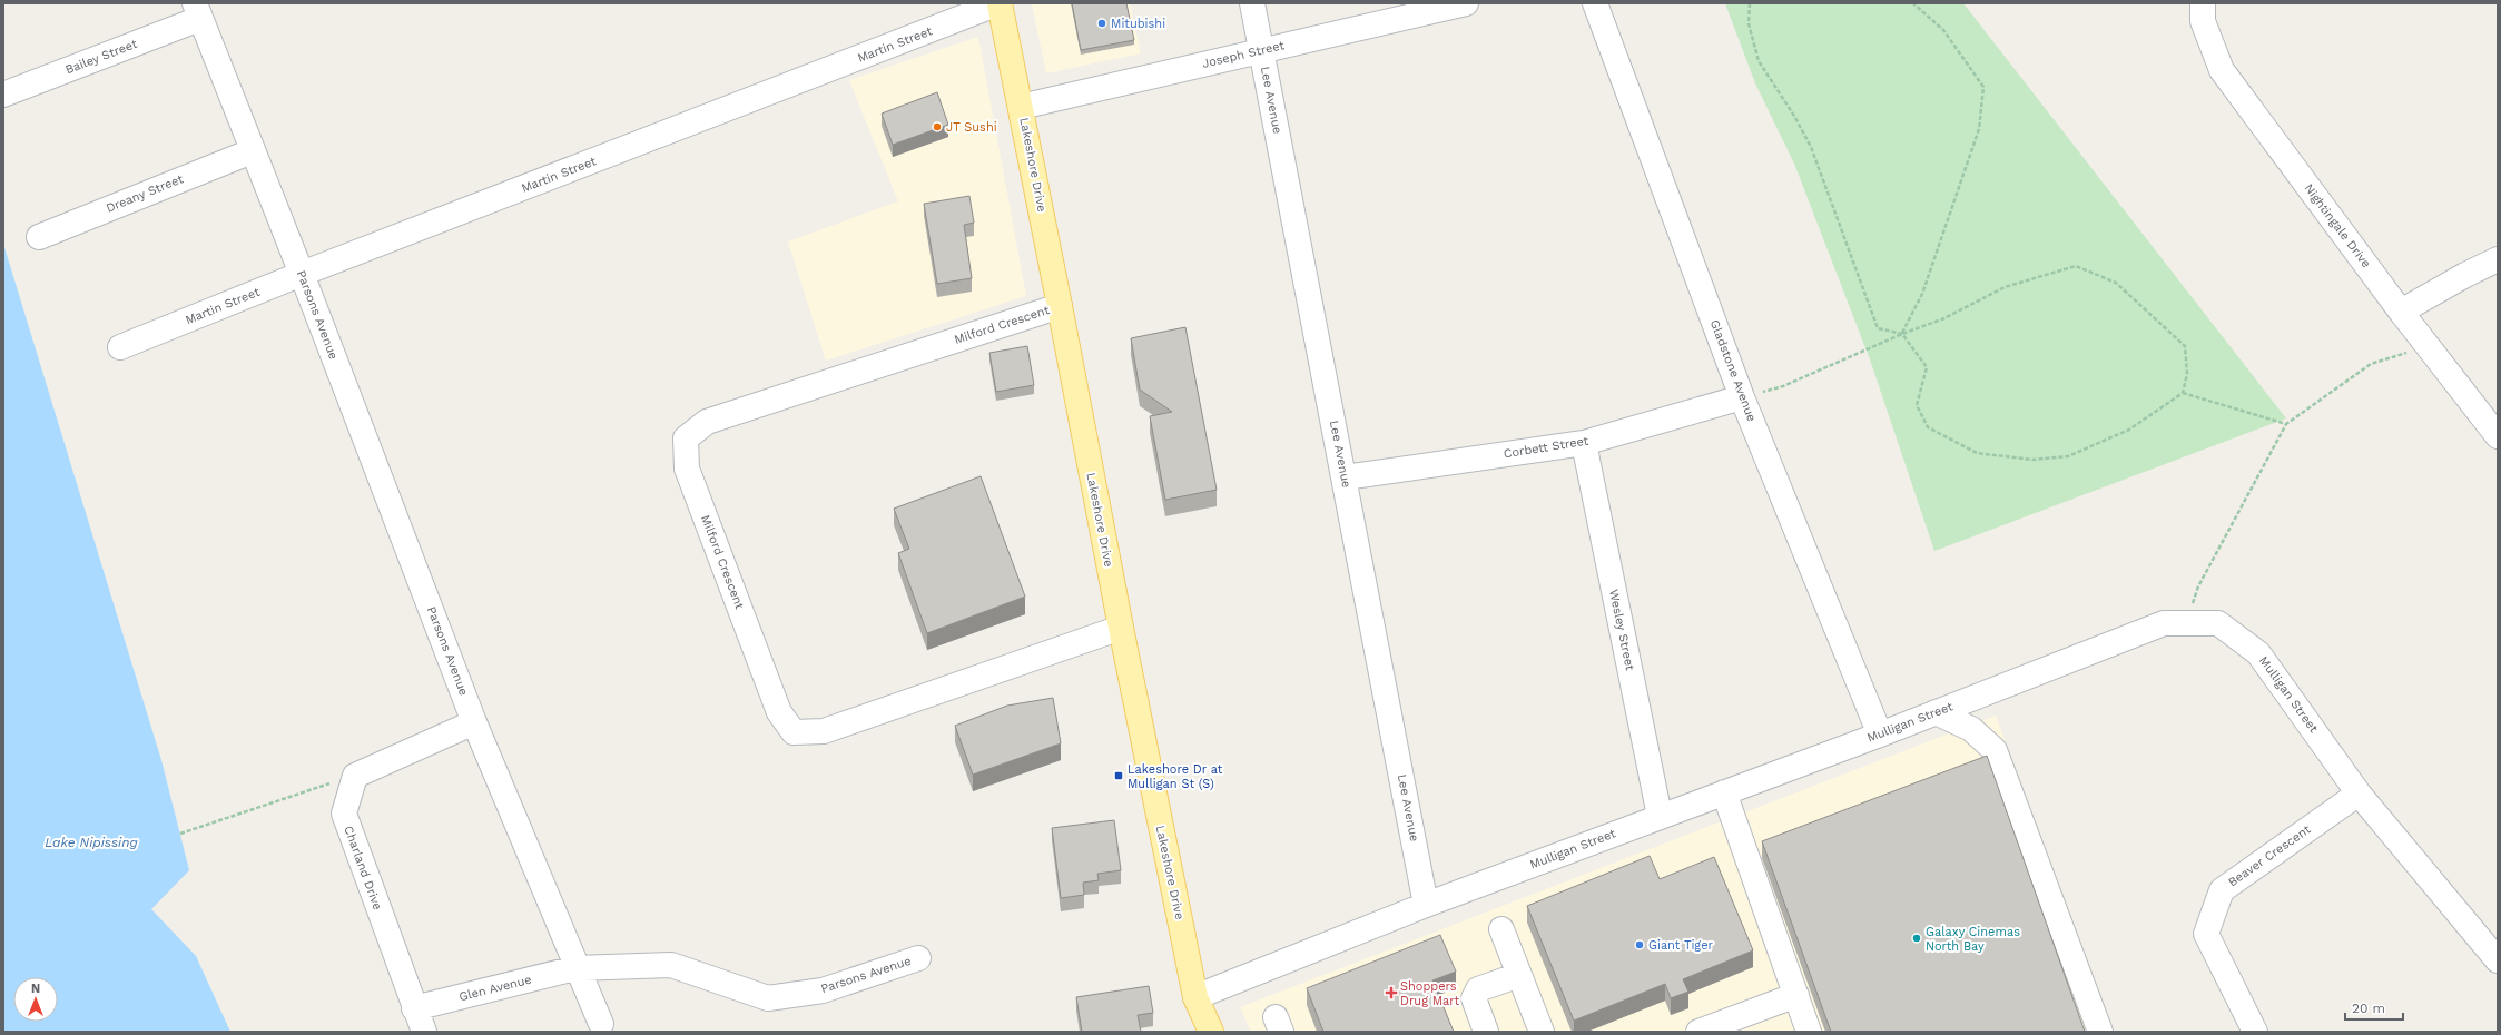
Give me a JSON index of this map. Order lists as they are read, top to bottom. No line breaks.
{"streets":{"main road":["Lakeshore Drive"],"street":["Martin Street","Joseph Street","Bailey Street","Lee Avenue","Dreany Street","Nightingale Drive","Parsons Avenue","Milford Crescent","Gladstone Avenue","Corbett Street","Wesley Street","Mulligan Street","Beaver Crescent","Charland Drive","Glen Avenue"]},"crossings":[["Martin Street","Lakeshore Drive"],["Martin Street","Parsons Avenue"],["Joseph Street","Lee Avenue"],["Joseph Street","Lakeshore Drive"],["Bailey Street","Parsons Avenue"],["Lee Avenue","Corbett Street"],["Lee Avenue","Mulligan Street"],["Lakeshore Drive","Milford Crescent"],["Lakeshore Drive","Mulligan Street"],["Dreany Street","Parsons Avenue"],["Parsons Avenue","Glen Avenue"],["Gladstone Avenue","Corbett Street"],["Gladstone Avenue","Mulligan Street"],["Corbett Street","Wesley Street"],["Wesley Street","Mulligan Street"],["Mulligan Street","Beaver Crescent"],["Charland Drive","Glen Avenue"]],"water":["Lake Nipissing"],"places":{"other":["Mitubishi","JT Sushi","Galaxy Cinemas North Bay","Giant Tiger"],"transit":["Lakeshore Dr at Mulligan St (S)"],"health":["Shoppers Drug Mart"]},"scale_bar":"20 m","north":"top"}
